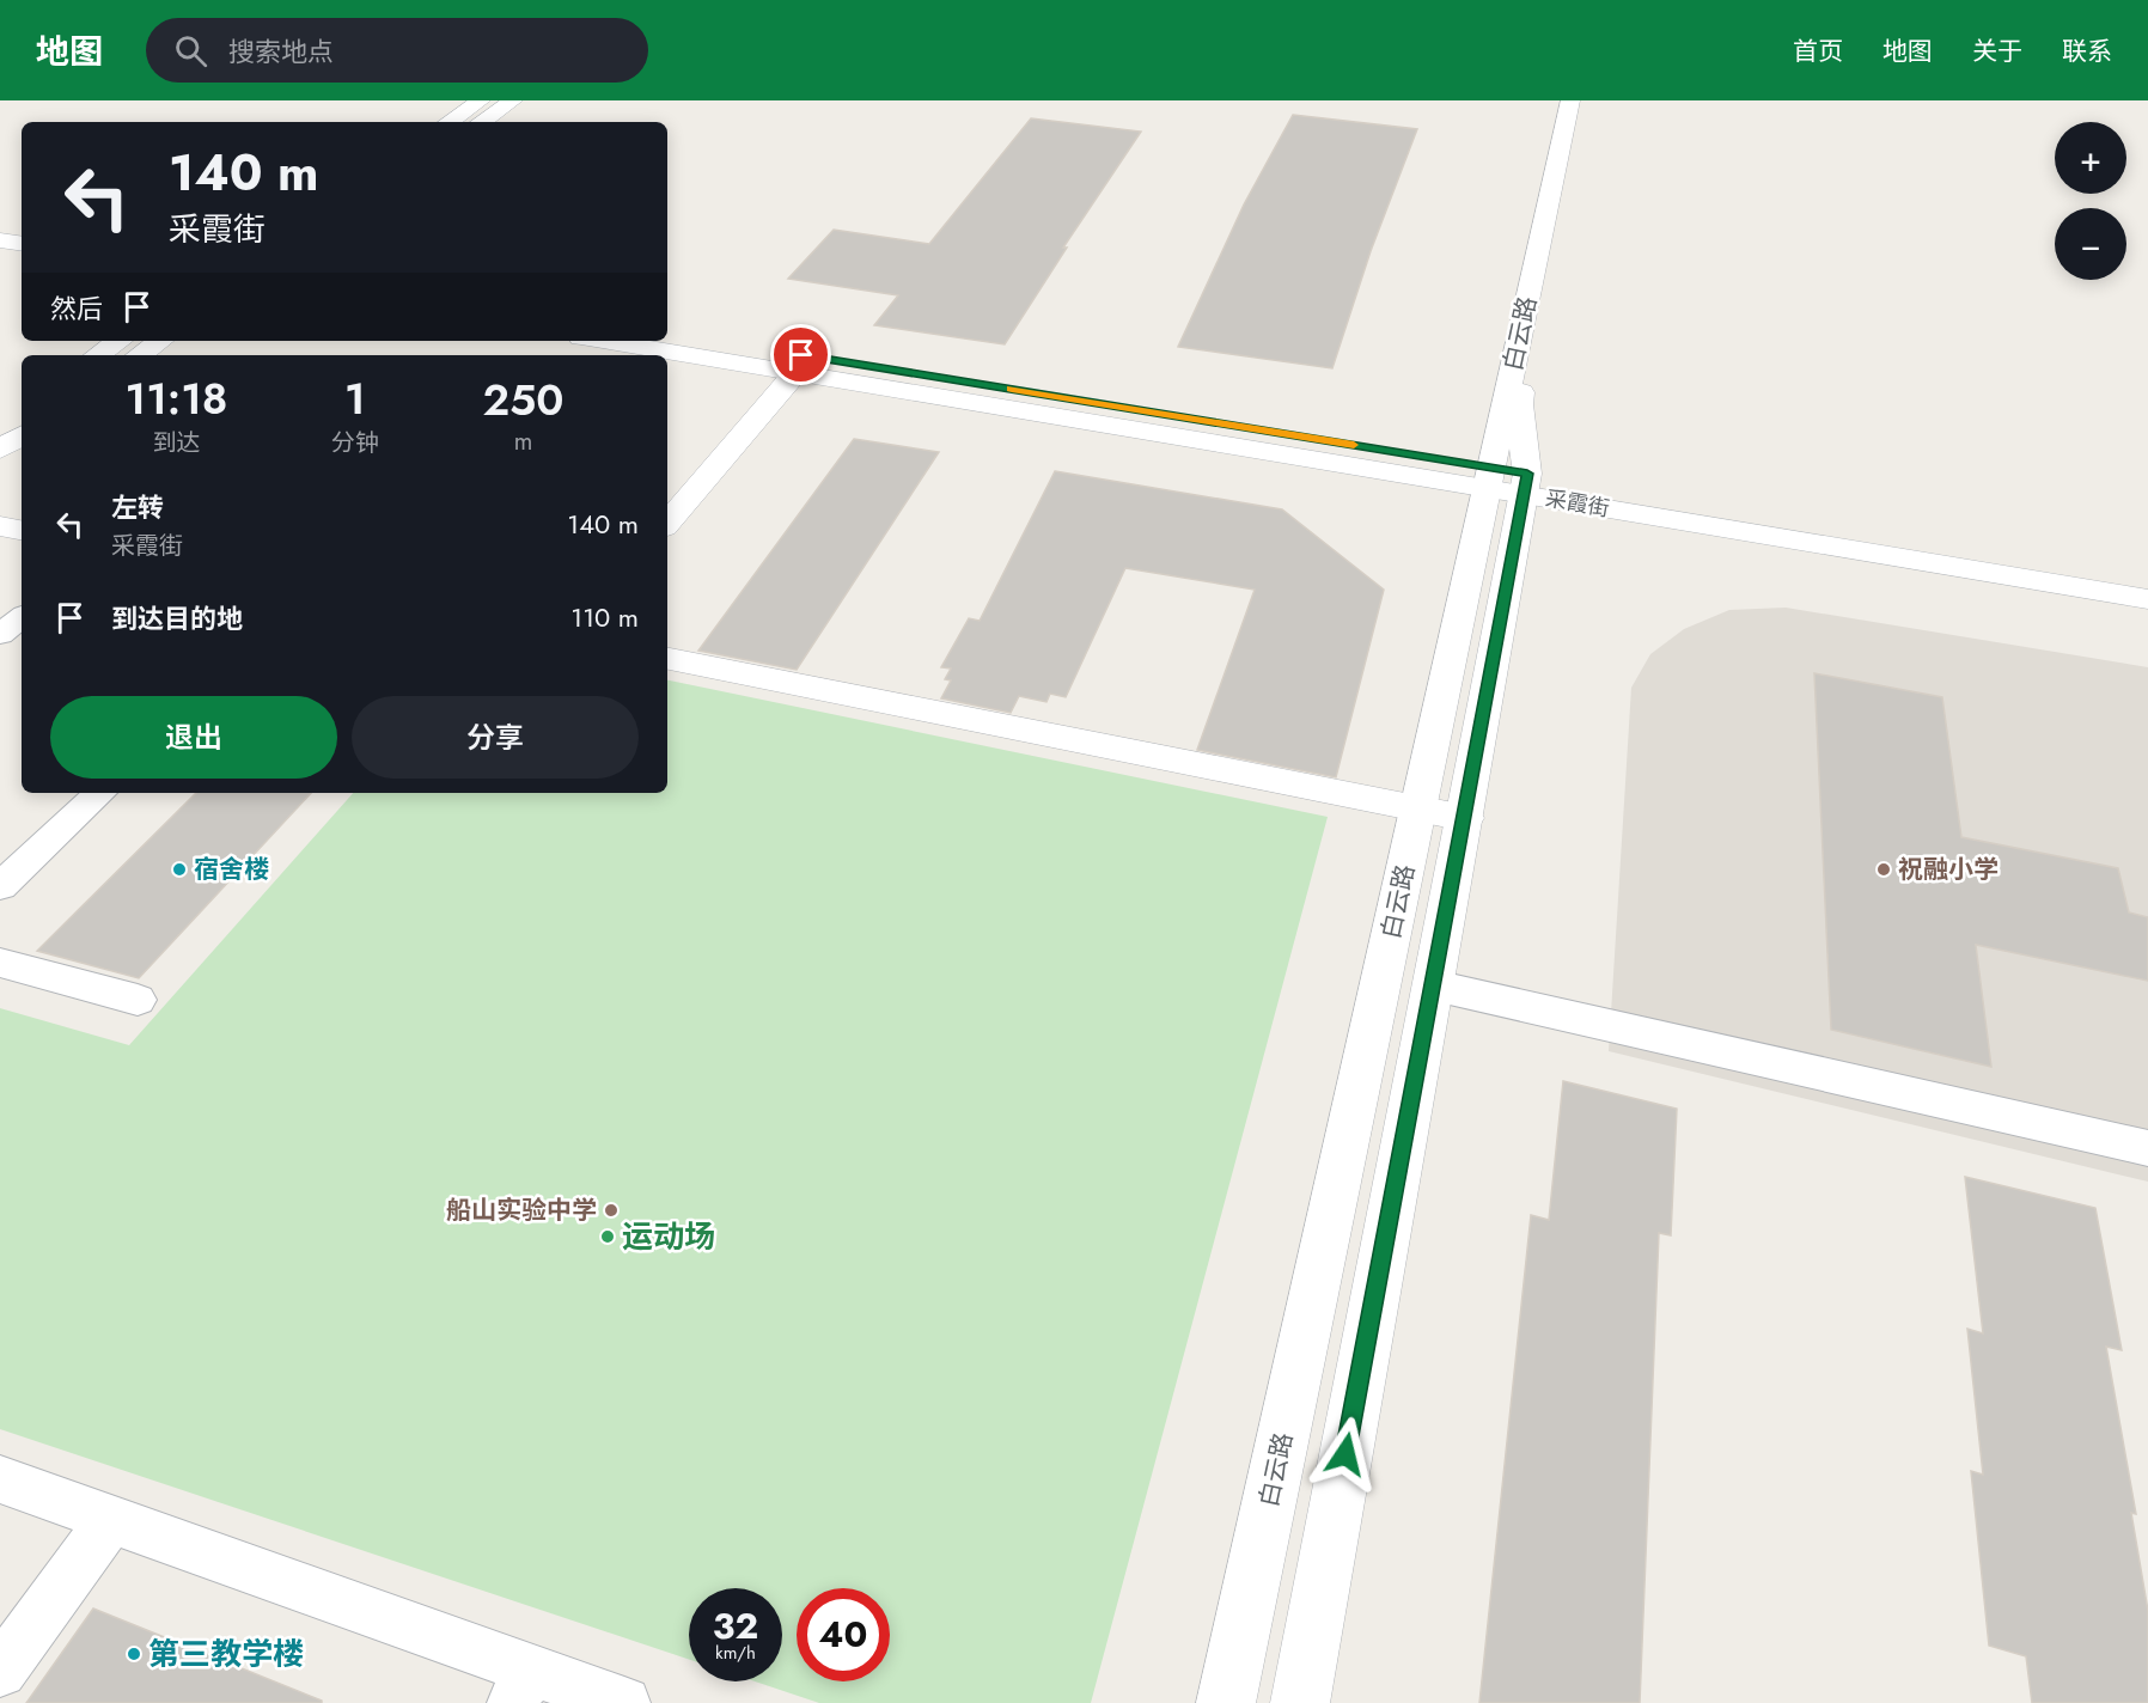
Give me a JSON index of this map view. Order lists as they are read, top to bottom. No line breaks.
{"streets":{"street":["白云路","采霞街"]},"crossings":[["白云路","采霞街"]],"places":["宿舍楼","祝融小学","船山实验中学","运动场","第三教学楼"],"page":{"header":"地图","search":"搜索地点","nav":["首页","地图","关于","联系"],"map_buttons":["+","−"],"turn":["140 m","采霞街"],"then":"然后","eta":["11:18","到达","1","分钟","250","m"],"list":[{"name":"左转","note":"采霞街","value":"140 m"},{"name":"到达目的地","value":"110 m"}],"buttons":["退出","分享"],"speed":"32 km/h","limit":"40"}}
